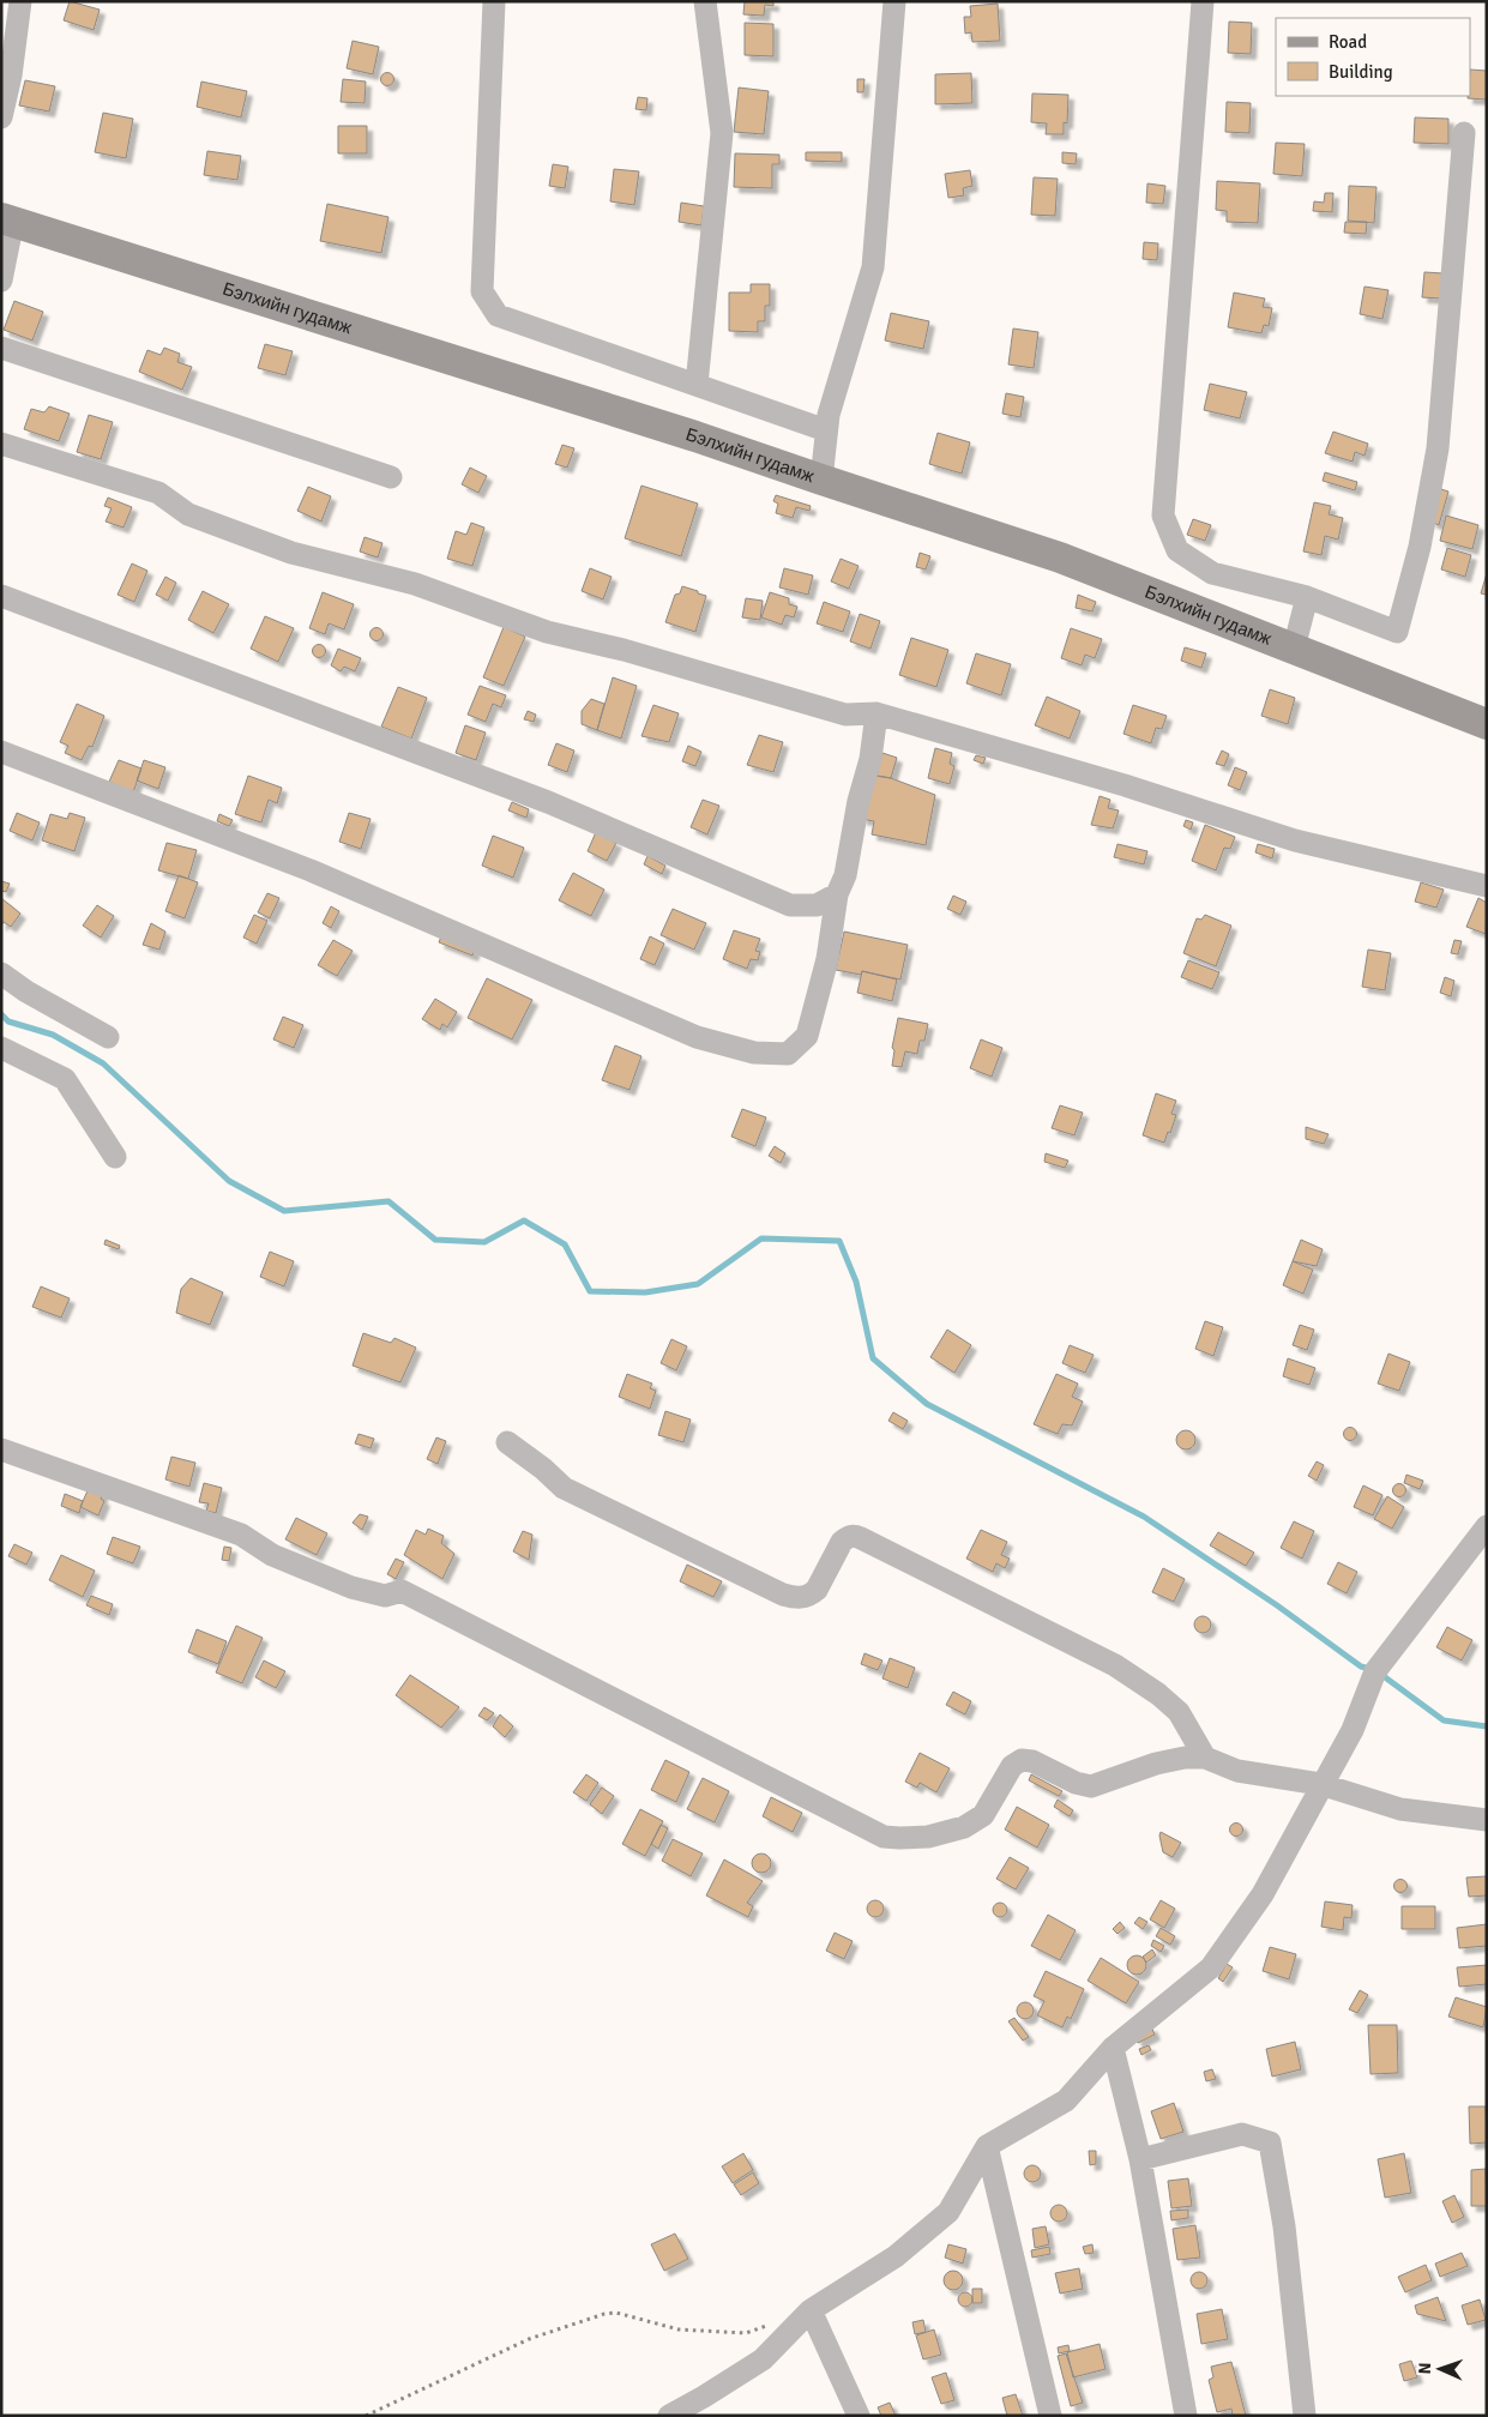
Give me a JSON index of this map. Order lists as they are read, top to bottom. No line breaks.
{"streets":{"main road":["Бэлхийн гудамж"]},"legend":["Road","Building"],"north":"left"}
